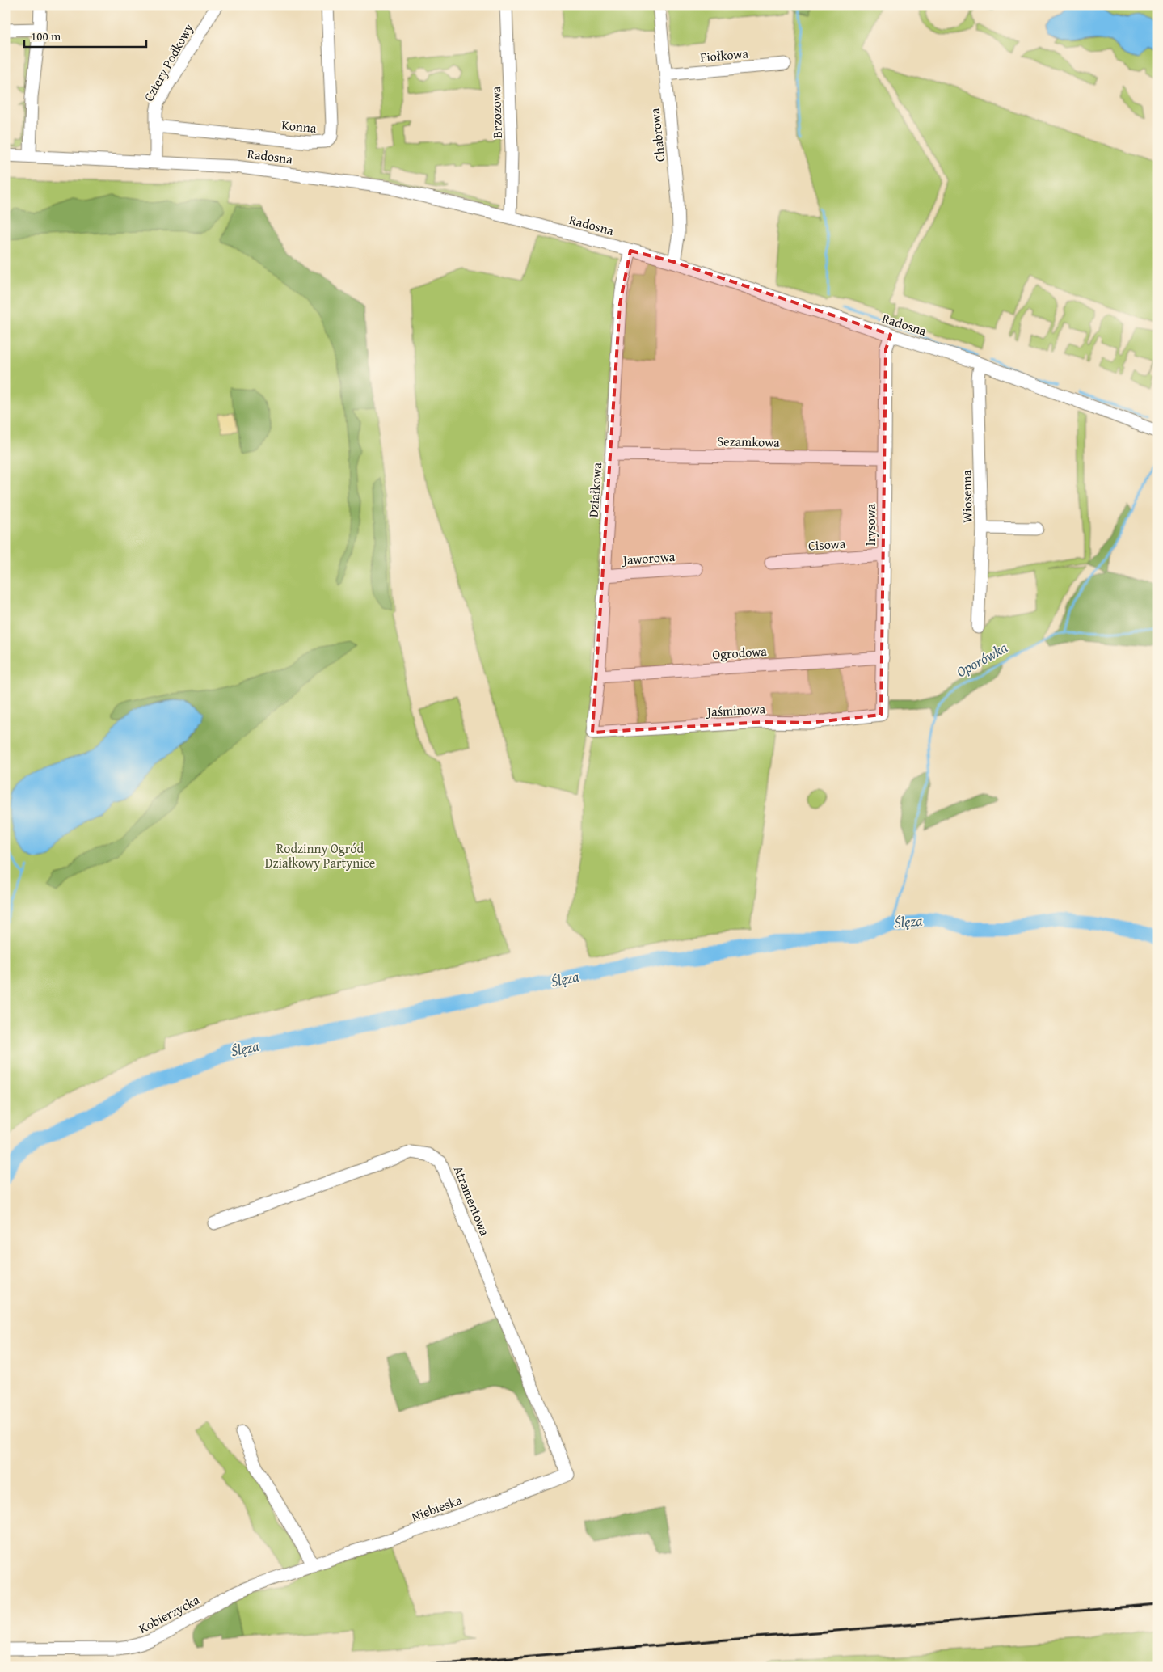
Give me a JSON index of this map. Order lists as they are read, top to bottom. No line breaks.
{"streets":{"street":["Fiołkowa","Cztery Podkowy","Brzozowa","Konna","Chabrowa","Radosna","Sezamkowa","Działkowa","Wiosenna","Irysowa","Cisowa","Jaworowa","Ogrodowa","Jaśminowa","Atramentowa","Niebieska","Kobierzycka"]},"crossings":[["Fiołkowa","Chabrowa"],["Cztery Podkowy","Konna"],["Cztery Podkowy","Radosna"],["Brzozowa","Radosna"],["Chabrowa","Radosna"],["Radosna","Działkowa"],["Radosna","Wiosenna"],["Radosna","Irysowa"],["Sezamkowa","Działkowa"],["Sezamkowa","Irysowa"],["Działkowa","Jaworowa"],["Działkowa","Ogrodowa"],["Działkowa","Jaśminowa"],["Irysowa","Cisowa"],["Irysowa","Ogrodowa"],["Irysowa","Jaśminowa"],["Atramentowa","Niebieska"],["Niebieska","Kobierzycka"]],"water":["Oporówka","Ślęza"],"parks":["Rodzinny Ogród Działkowy Partynice"],"scale_bar":"100 m"}
